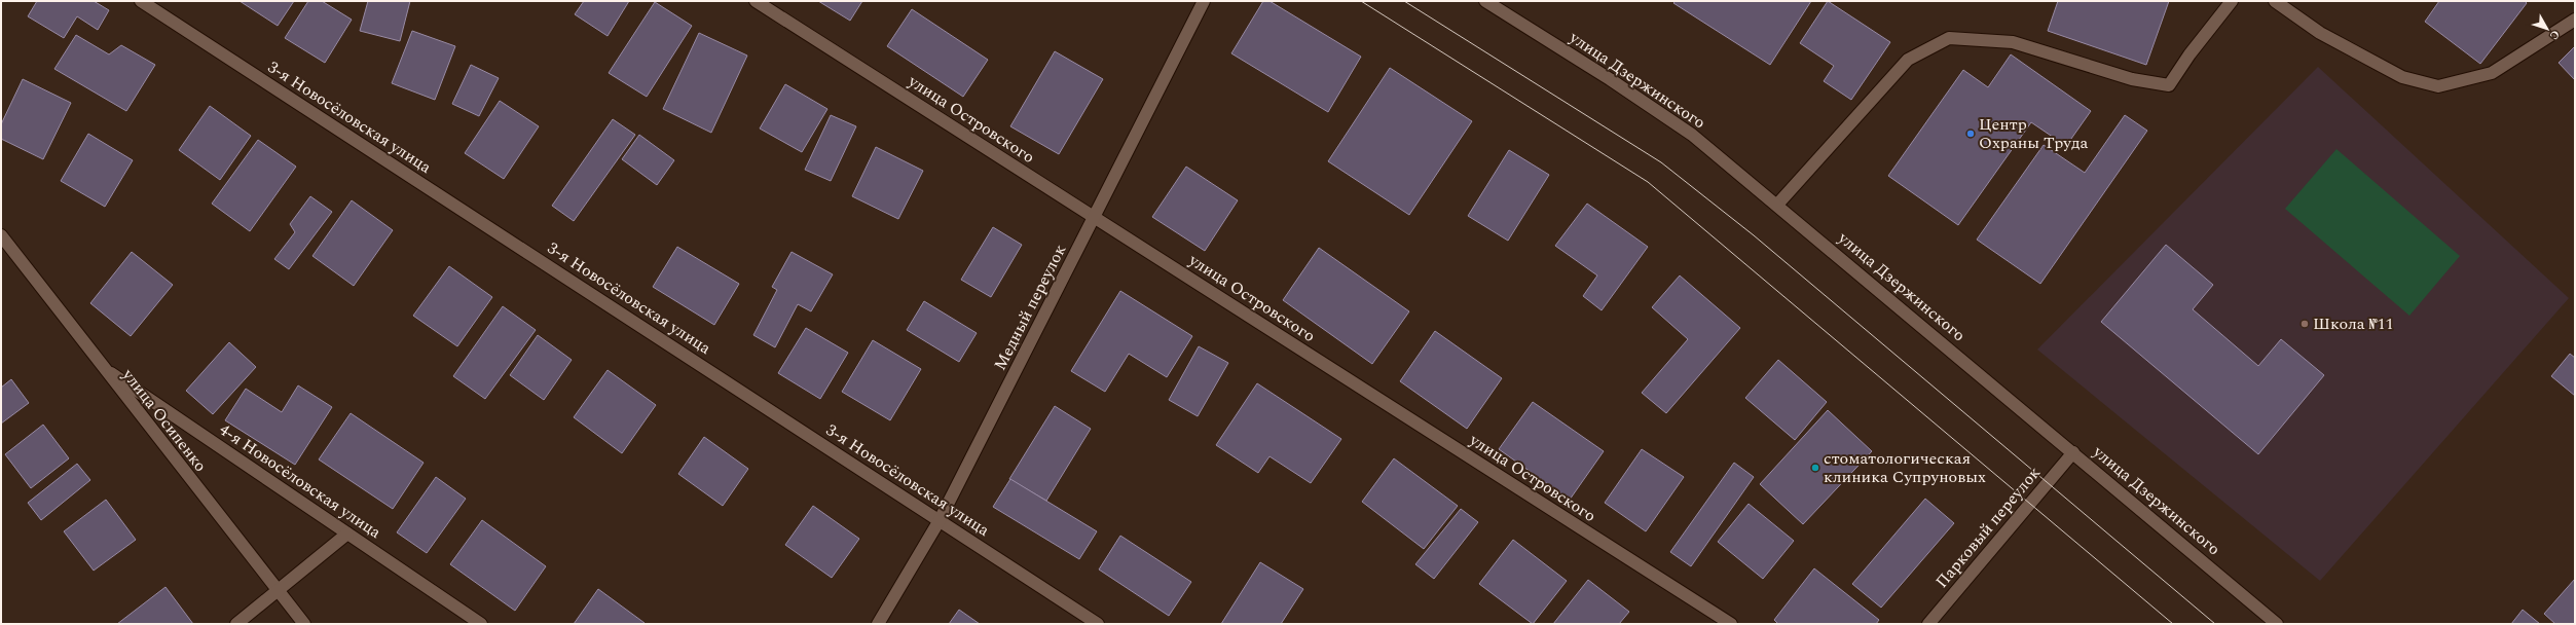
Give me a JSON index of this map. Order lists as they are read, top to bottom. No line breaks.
{"streets":{"street":["улица Дзержинского","3-я Новосёловская улица","улица Островского","Медный переулок","улица Осипенко","4-я Новосёловская улица","Парковый переулок"]},"crossings":[["улица Дзержинского","Парковый переулок"],["3-я Новосёловская улица","Медный переулок"],["улица Островского","Медный переулок"],["улица Осипенко","4-я Новосёловская улица"]],"places":["Центр Охраны Труда","Школа №11","стоматологическая клиника Супруновых"],"north":"bottom right"}
